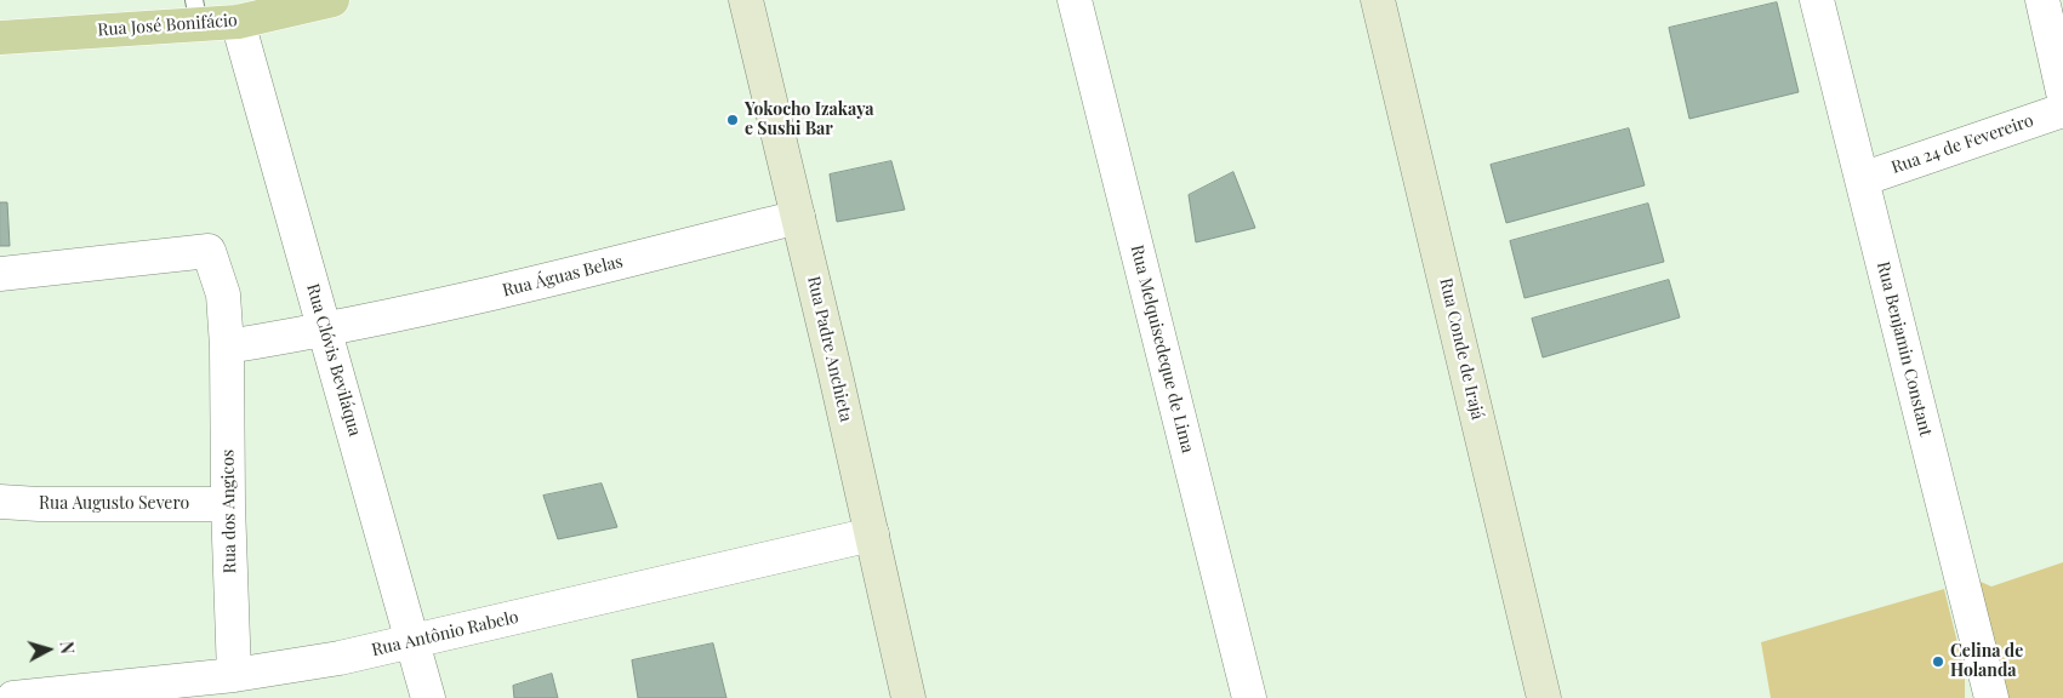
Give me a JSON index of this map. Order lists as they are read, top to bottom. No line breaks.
{"streets":{"main road":["Rua José Bonifácio","Rua Padre Anchieta","Rua Conde de Irajá"],"street":["Rua 24 de Fevereiro","Rua Águas Belas","Rua Melquisedeque de Lima","Rua Benjamin Constant","Rua Clóvis Beviláqua","Rua Augusto Severo","Rua dos Angicos","Rua Antônio Rabelo"]},"crossings":[["Rua José Bonifácio","Rua Clóvis Beviláqua"],["Rua 24 de Fevereiro","Rua Benjamin Constant"],["Rua Águas Belas","Rua Padre Anchieta"],["Rua Águas Belas","Rua Clóvis Beviláqua"],["Rua Padre Anchieta","Rua Antônio Rabelo"],["Rua Clóvis Beviláqua","Rua Antônio Rabelo"],["Rua Augusto Severo","Rua dos Angicos"],["Rua dos Angicos","Rua Antônio Rabelo"]],"places":["Yokocho Izakaya e Sushi Bar","Celina de Holanda"],"north":"right"}
